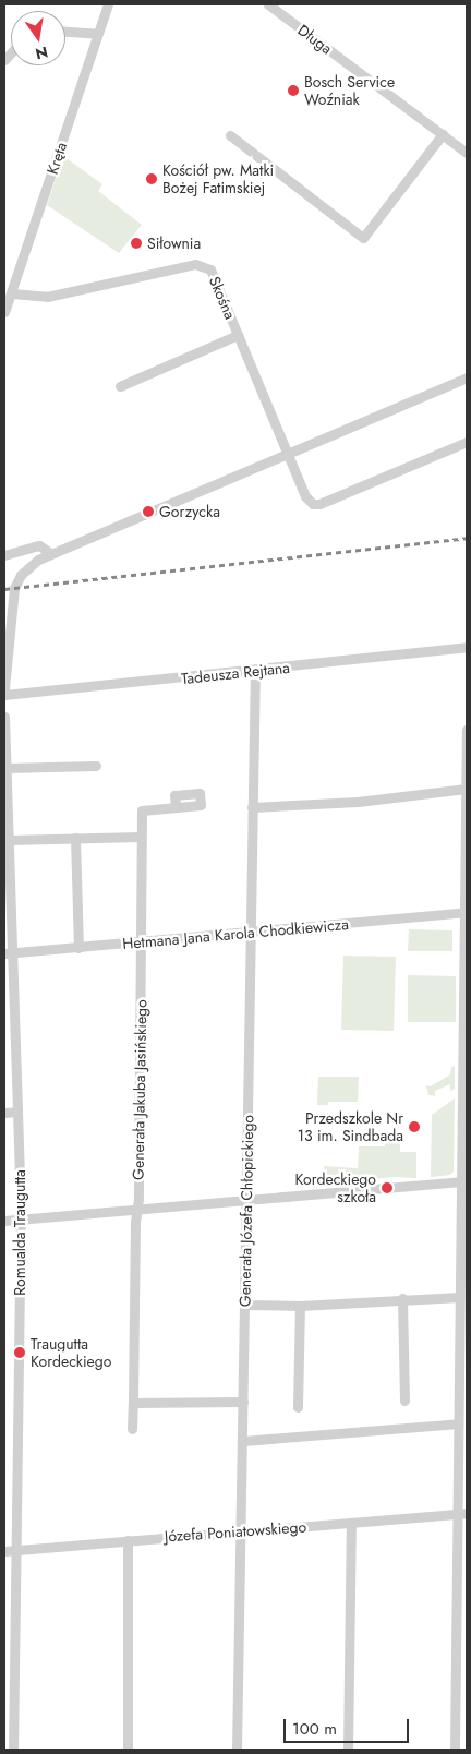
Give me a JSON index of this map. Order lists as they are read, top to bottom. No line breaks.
{"streets":{"street":["Długa","Kręta","Skośna","Tadeusza Rejtana","Hetmana Jana Karola Chodkiewicza","Generała Jakuba Jasińskiego","Generała Józefa Chłopickiego","Romualda Traugutta","Józefa Poniatowskiego"]},"crossings":[["Kręta","Skośna"],["Tadeusza Rejtana","Generała Józefa Chłopickiego"],["Hetmana Jana Karola Chodkiewicza","Generała Jakuba Jasińskiego"],["Hetmana Jana Karola Chodkiewicza","Generała Józefa Chłopickiego"],["Hetmana Jana Karola Chodkiewicza","Romualda Traugutta"],["Generała Józefa Chłopickiego","Józefa Poniatowskiego"],["Romualda Traugutta","Józefa Poniatowskiego"]],"places":["Bosch Service Woźniak","Kościół pw. Matki Bożej Fatimskiej","Siłownia","Gorzycka","Przedszkole Nr 13 im. Sindbada","Kordeckiego szkoła","Traugutta Kordeckiego"],"scale_bar":"100 m","north":"bottom"}
